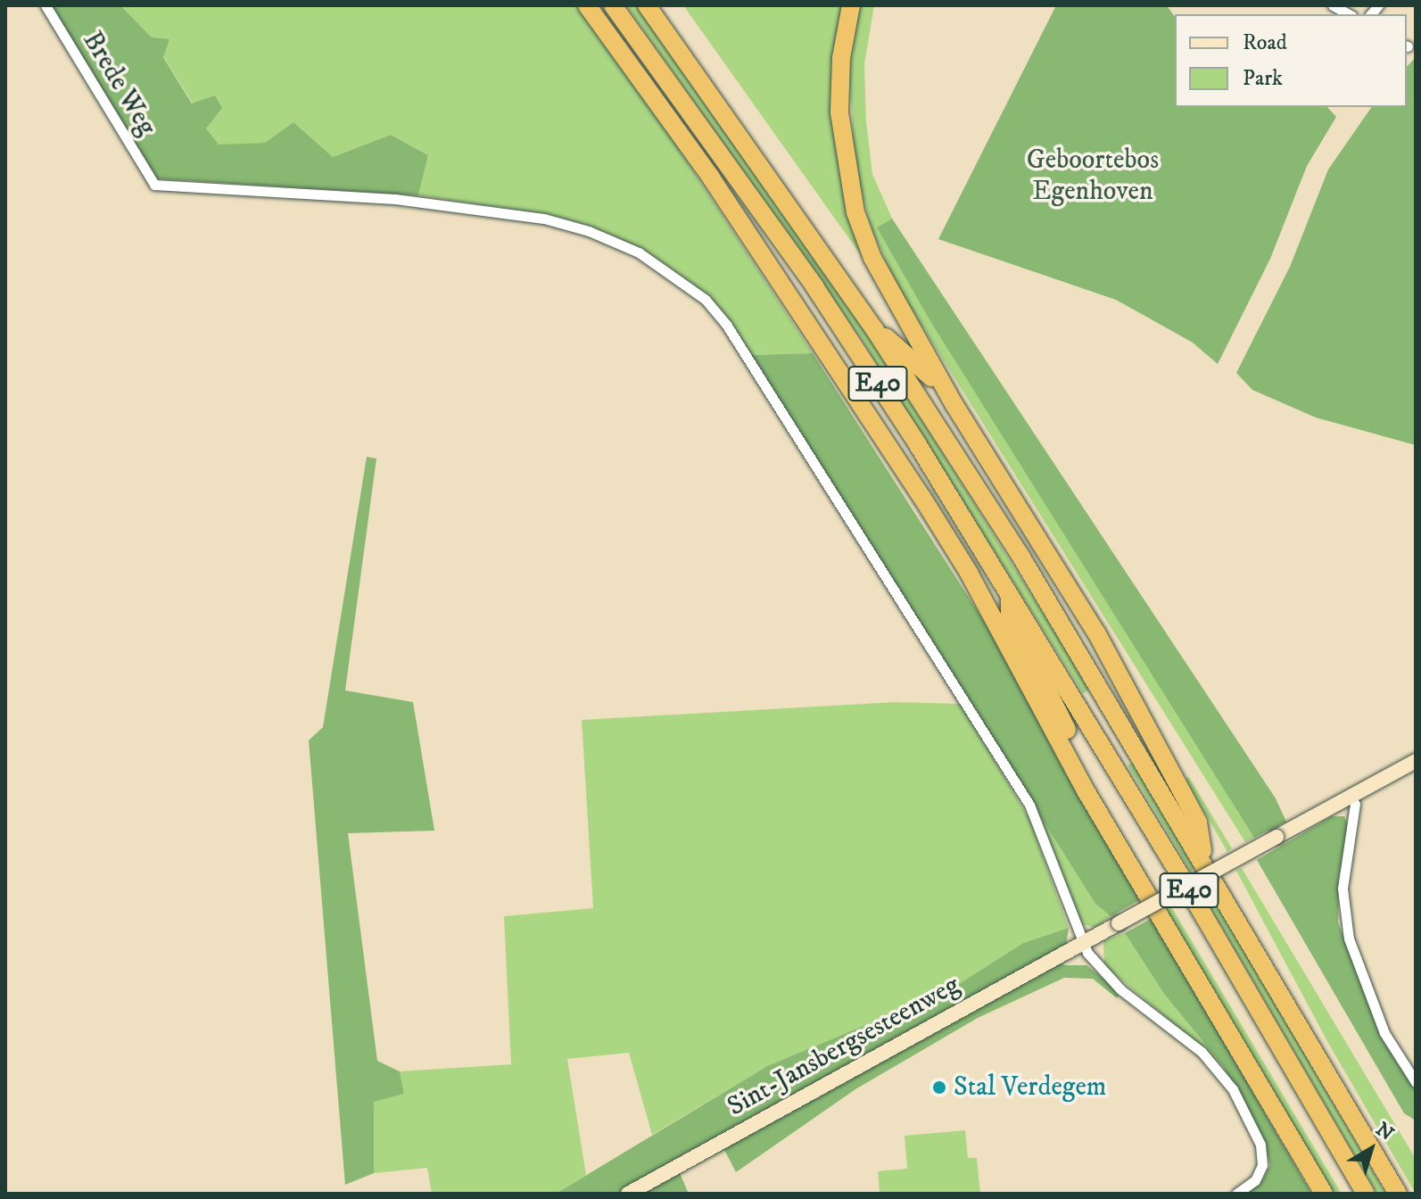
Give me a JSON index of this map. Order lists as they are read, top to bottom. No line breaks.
{"streets":{"highway":["E40"],"main road":["Sint-Jansbergsesteenweg"],"street":["Brede Weg"]},"crossings":[["Brede Weg","Sint-Jansbergsesteenweg"]],"parks":["Geboortebos Egenhoven"],"places":["Stal Verdegem"],"legend":["Road","Park"],"north":"top right"}
